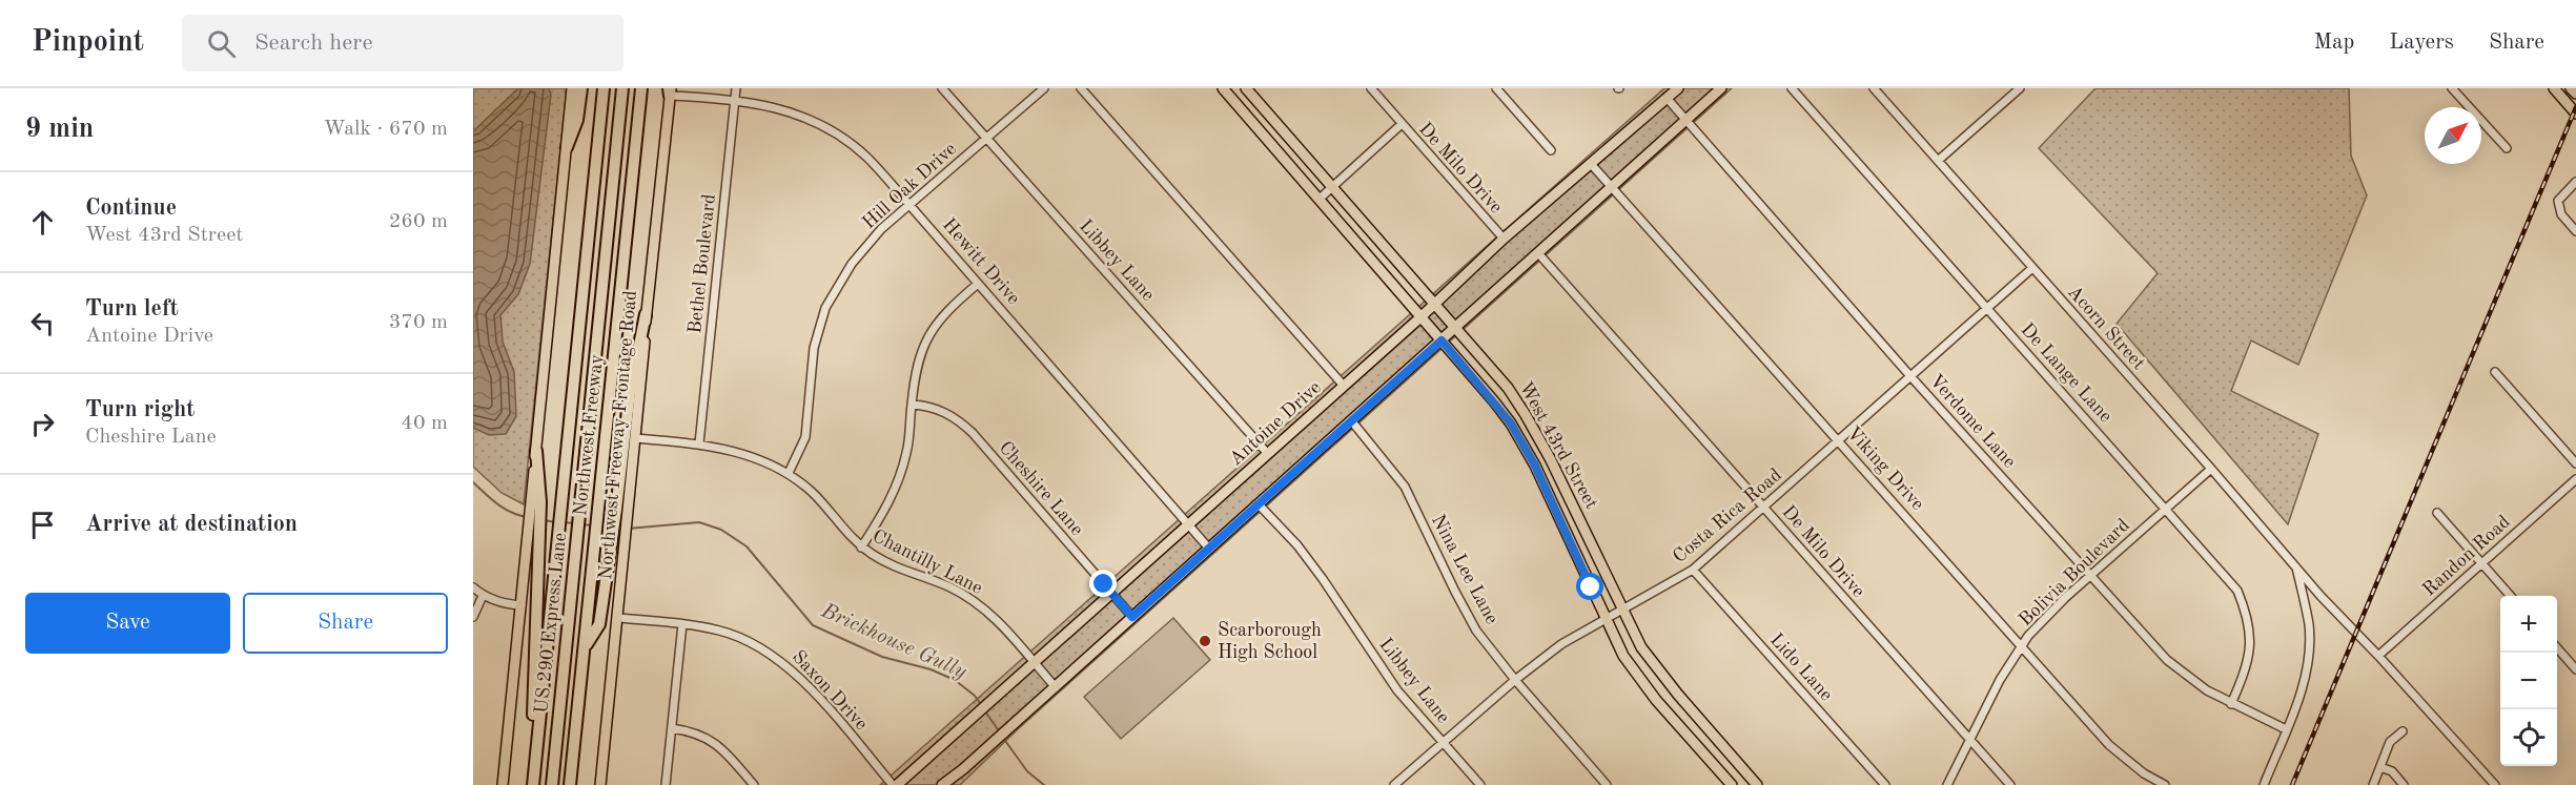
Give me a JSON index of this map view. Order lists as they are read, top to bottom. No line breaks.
{"streets":{"highway":["Northwest Freeway","US 290 Express Lane"],"main road":["Antoine Drive","Northwest Freeway Frontage Road","West 43rd Street"],"street":["De Milo Drive","Hill Oak Drive","Libbey Lane","Hewitt Drive","Bethel Boulevard","Acorn Street","De Lange Lane","Verdome Lane","Viking Drive","Cheshire Lane","Costa Rica Road","Randon Road","Chantilly Lane","Nina Lee Lane","Bolivia Boulevard","Lido Lane","Saxon Drive"]},"crossings":[["De Milo Drive","Antoine Drive"],["De Milo Drive","Costa Rica Road"],["De Milo Drive","Bolivia Boulevard"],["Hill Oak Drive","Libbey Lane"],["Hill Oak Drive","Hewitt Drive"],["Hill Oak Drive","Chantilly Lane"],["Libbey Lane","Antoine Drive"],["Libbey Lane","Costa Rica Road"],["Hewitt Drive","Bethel Boulevard"],["Hewitt Drive","Antoine Drive"],["Hewitt Drive","Northwest Freeway Frontage Road"],["Bethel Boulevard","Chantilly Lane"],["Acorn Street","Costa Rica Road"],["Acorn Street","Randon Road"],["Acorn Street","Bolivia Boulevard"],["De Lange Lane","Verdome Lane"],["De Lange Lane","Costa Rica Road"],["De Lange Lane","Bolivia Boulevard"],["Verdome Lane","Antoine Drive"],["Verdome Lane","Costa Rica Road"],["Verdome Lane","Bolivia Boulevard"],["Antoine Drive","West 43rd Street"],["Antoine Drive","Viking Drive"],["Antoine Drive","Cheshire Lane"],["Antoine Drive","Chantilly Lane"],["Antoine Drive","Saxon Drive"],["Northwest Freeway Frontage Road","Chantilly Lane"],["Northwest Freeway Frontage Road","Saxon Drive"],["West 43rd Street","Costa Rica Road"],["Viking Drive","Costa Rica Road"],["Viking Drive","Bolivia Boulevard"],["Costa Rica Road","Nina Lee Lane"],["Costa Rica Road","Lido Lane"]],"water":["Brickhouse Gully"],"places":["Scarborough High School"],"north":"top right","page":{"header":"Pinpoint","search":"Search here","nav":["Map","Layers","Share"],"heading":["9 min","Walk · 670 m"],"list":[["Continue","West 43rd Street","260 m"],["Turn left","Antoine Drive","370 m"],["Turn right","Cheshire Lane","40 m"],"Arrive at destination"],"buttons":["Save","Share"],"map_buttons":["+","−"]}}
